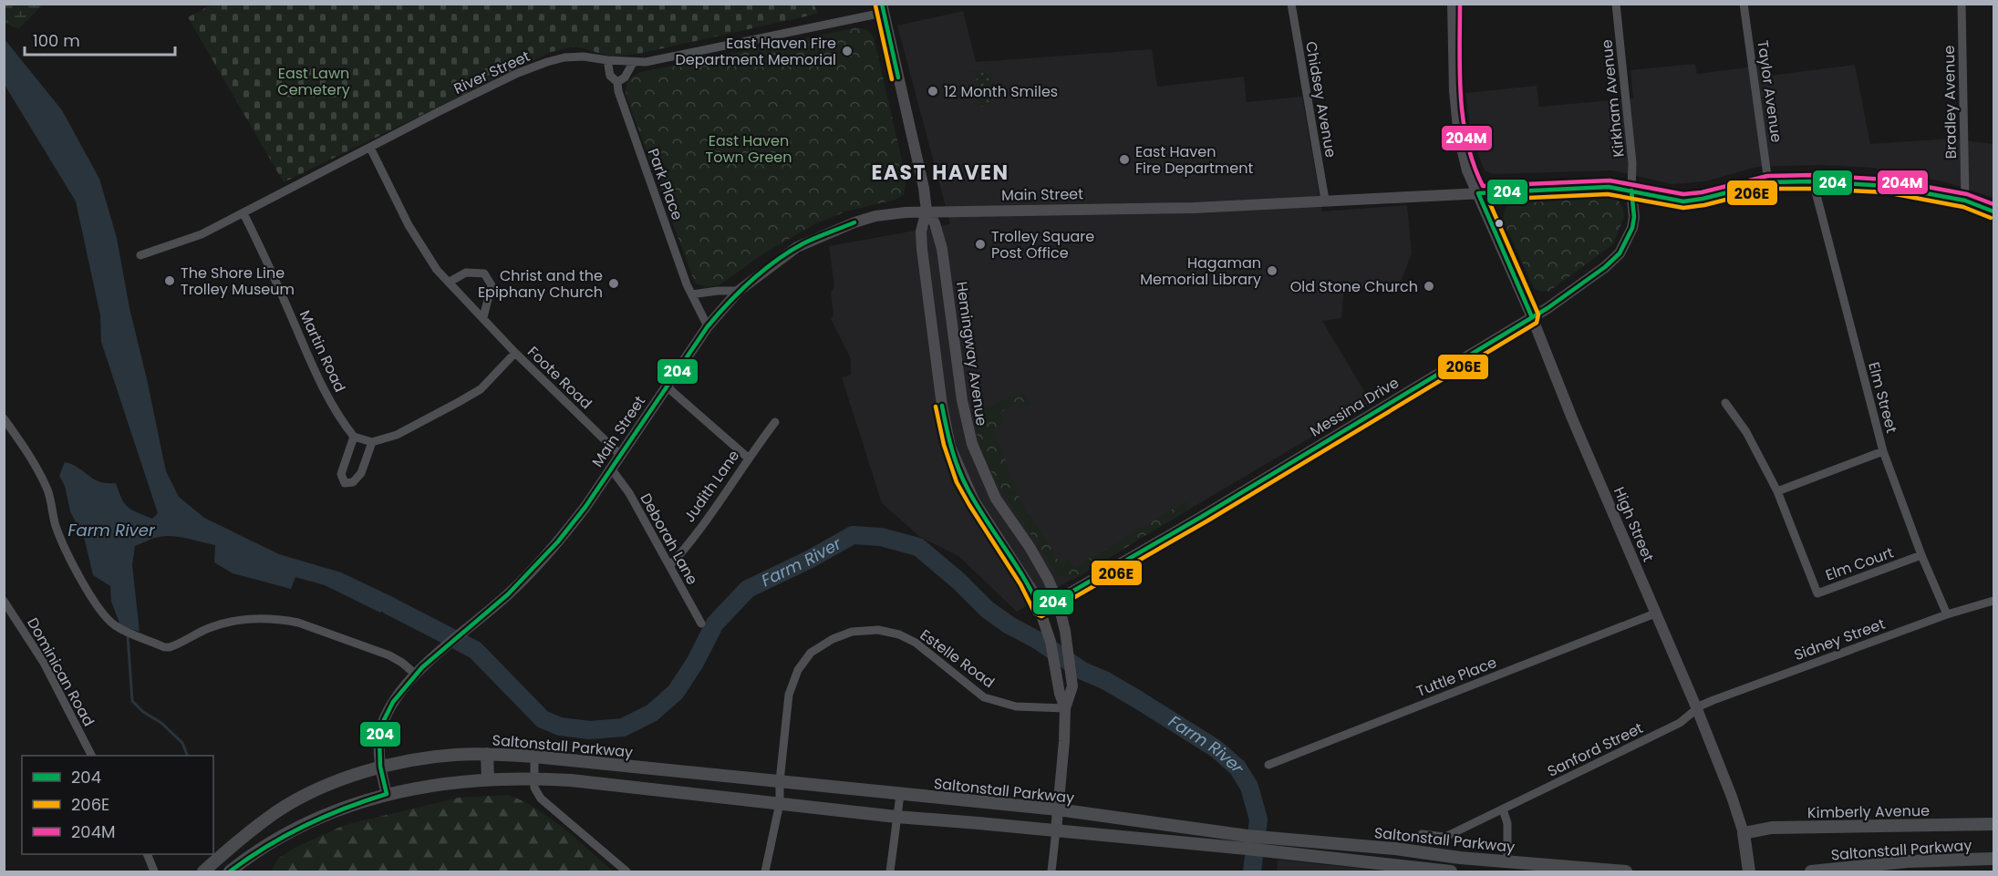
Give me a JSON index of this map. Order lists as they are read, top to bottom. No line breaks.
{"streets":{"main road":["Main Street","Hemingway Avenue","Messina Drive","High Street","Saltonstall Parkway","Kimberly Avenue"],"street":["River Street","Taylor Avenue","Kirkham Avenue","Chidsey Avenue","Bradley Avenue","Park Place","Martin Road","Foote Road","Elm Street","Judith Lane","Deborah Lane","Elm Court","Sidney Street","Estelle Road","Dominican Road","Tuttle Place","Sanford Street"]},"crossings":[["River Street","Park Place"],["River Street","Martin Road"],["River Street","Hemingway Avenue"],["River Street","Foote Road"],["Taylor Avenue","Main Street"],["Kirkham Avenue","Main Street"],["Kirkham Avenue","Messina Drive"],["Chidsey Avenue","Main Street"],["Bradley Avenue","Main Street"],["Park Place","Main Street"],["Main Street","Hemingway Avenue"],["Main Street","Foote Road"],["Main Street","Elm Street"],["Main Street","Messina Drive"],["Main Street","High Street"],["Main Street","Deborah Lane"],["Main Street","Saltonstall Parkway"],["Hemingway Avenue","Messina Drive"],["Hemingway Avenue","Estelle Road"],["Hemingway Avenue","Saltonstall Parkway"],["Elm Street","Elm Court"],["Elm Street","Sidney Street"],["Messina Drive","High Street"],["Judith Lane","Deborah Lane"],["High Street","Sidney Street"],["High Street","Tuttle Place"],["High Street","Sanford Street"],["High Street","Kimberly Avenue"],["Sidney Street","Sanford Street"],["Estelle Road","Saltonstall Parkway"]],"districts":["EAST HAVEN"],"water":["Farm River"],"parks":["East Lawn Cemetery","East Haven Town Green"],"places":["East Haven Fire Department Memorial","12 Month Smiles","East Haven Fire Department","Trolley Square Post Office","Hagaman Memorial Library","The Shore Line Trolley Museum","Christ and the Epiphany Church","Old Stone Church"],"lines":["transit line 204","transit line 204M","transit line 206E"],"legend":["204","206E","204M"],"scale_bar":"100 m"}
